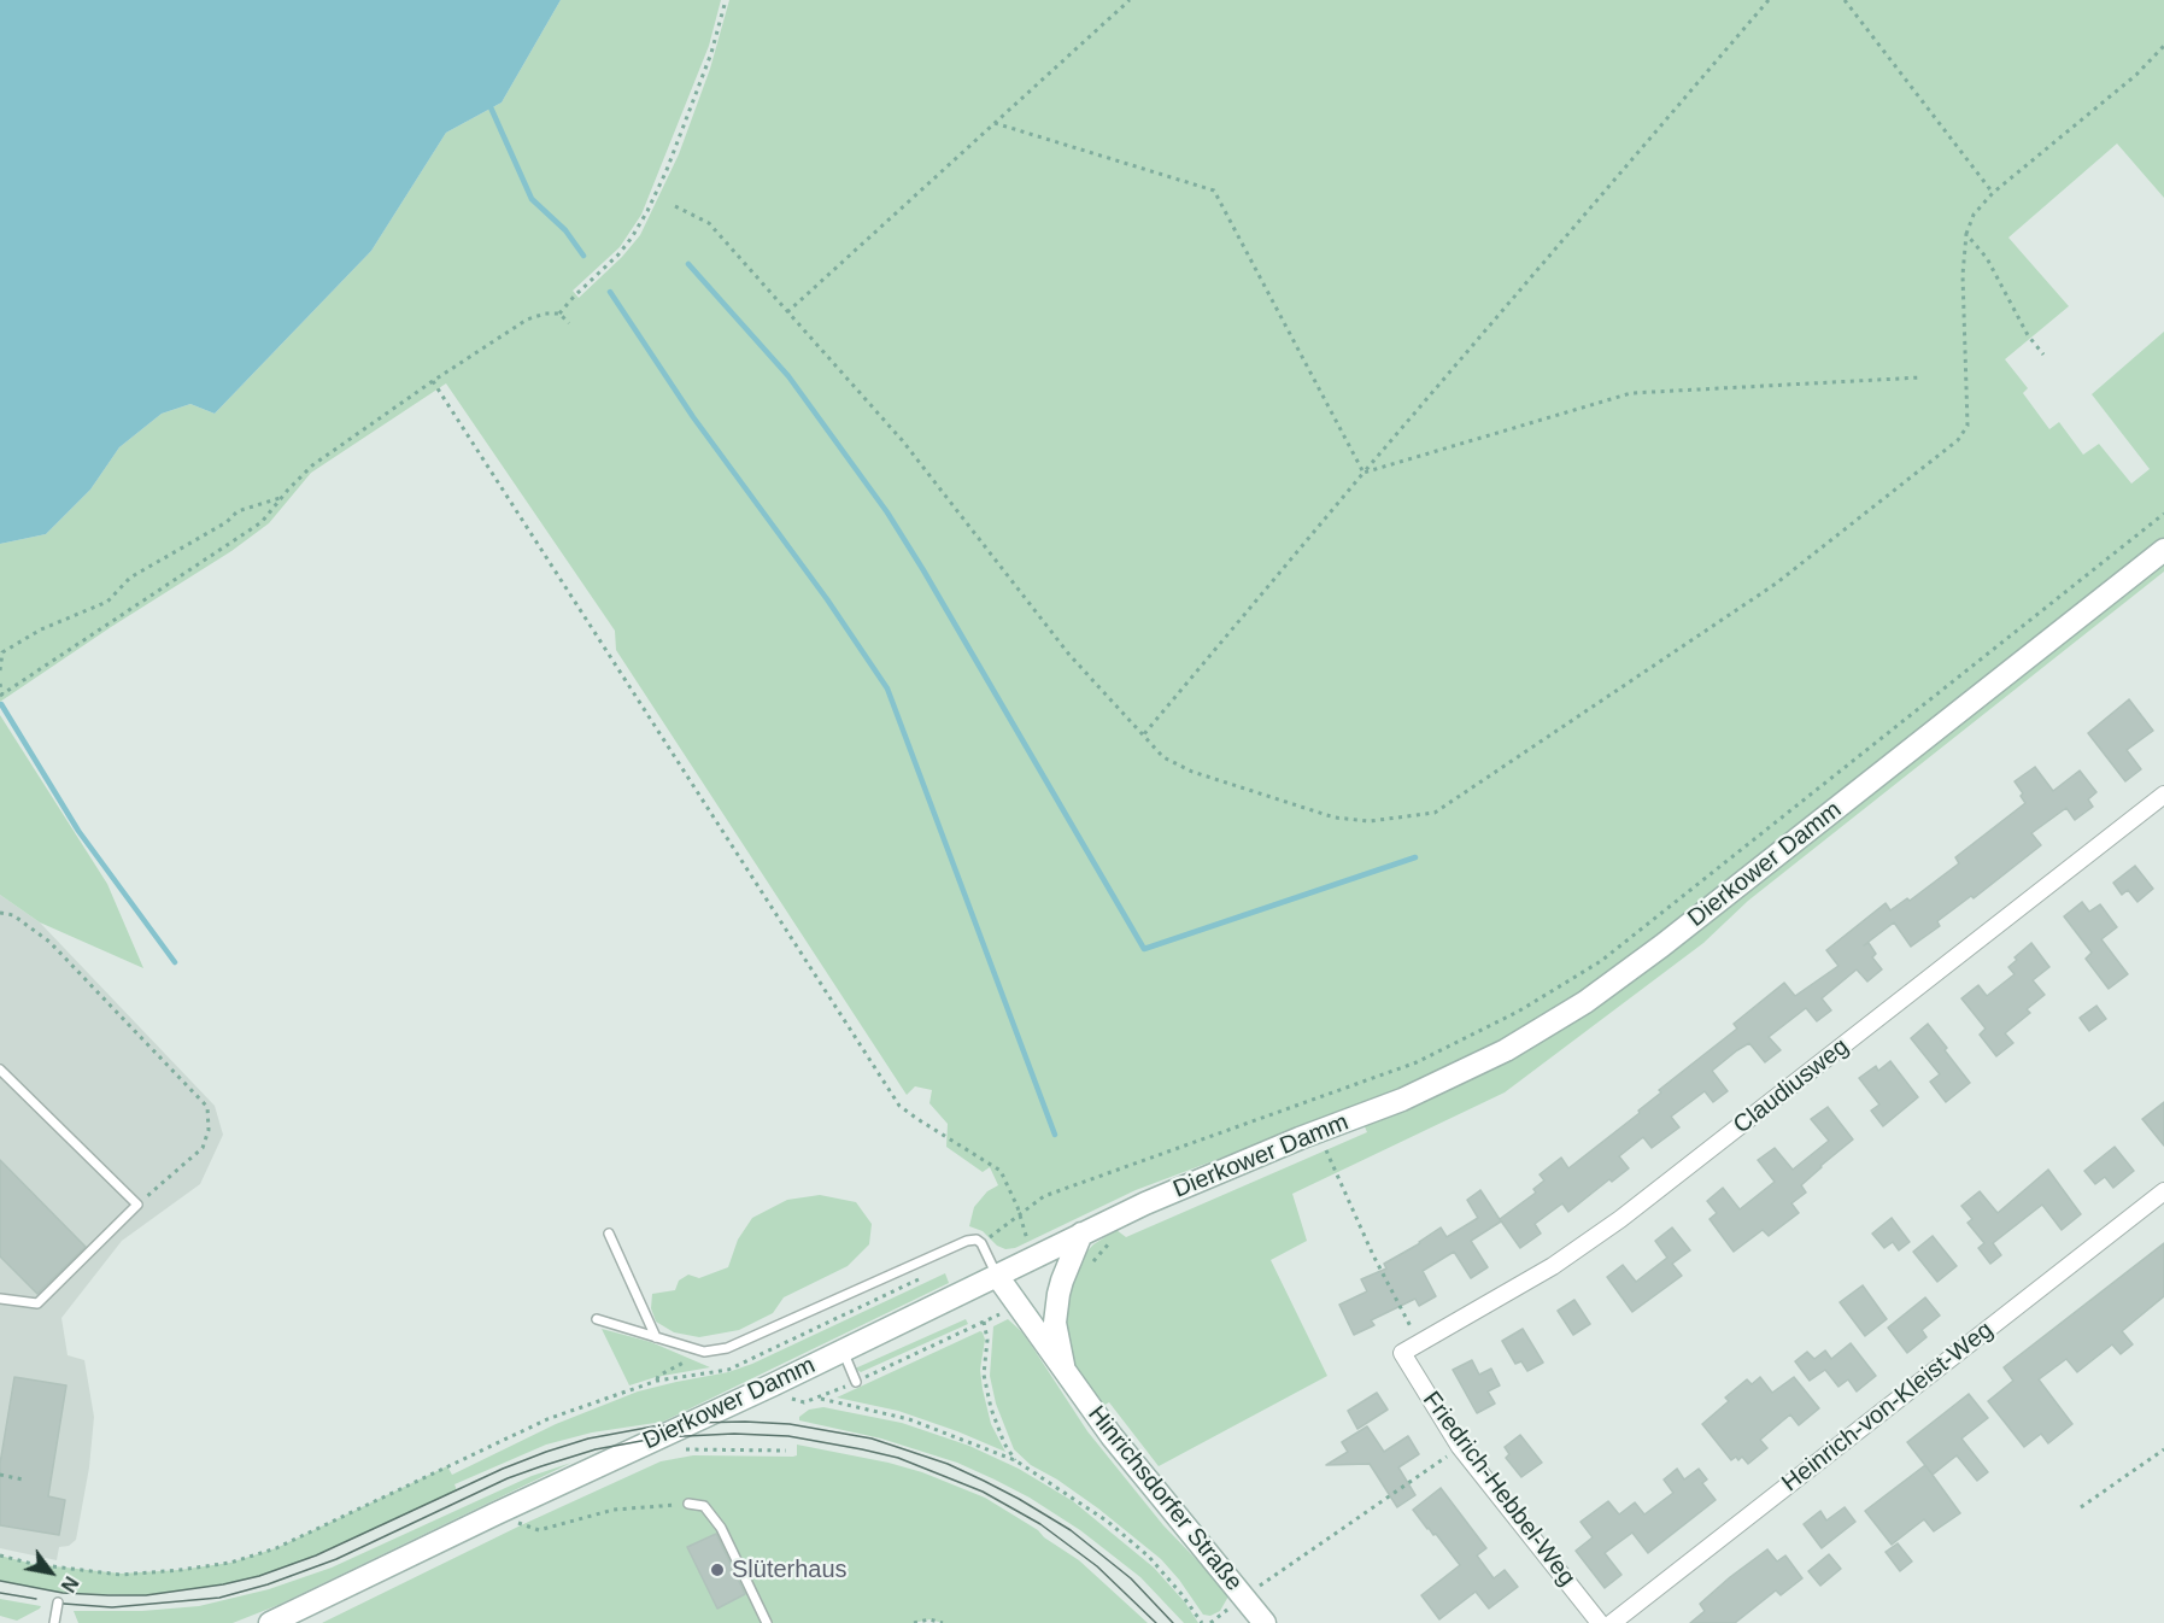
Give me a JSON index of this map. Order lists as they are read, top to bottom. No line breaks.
{"streets":{"street":["Dierkower Damm","Claudiusweg","Heinrich-von-Kleist-Weg","Friedrich-Hebbel-Weg","Hinrichsdorfer Straße"]},"crossings":[["Dierkower Damm","Hinrichsdorfer Straße"],["Claudiusweg","Friedrich-Hebbel-Weg"]],"places":["Slüterhaus"],"north":"bottom right"}
